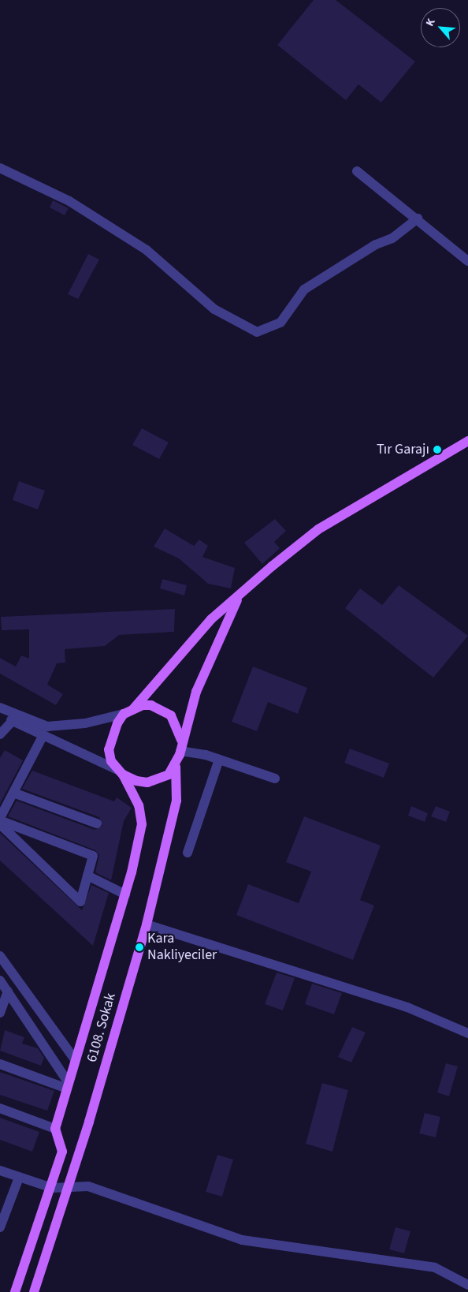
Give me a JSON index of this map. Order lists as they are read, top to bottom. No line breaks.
{"streets":{"main road":["6108. Sokak"]},"places":["Tır Garajı","Kara Nakliyeciler"],"north":"top left"}
